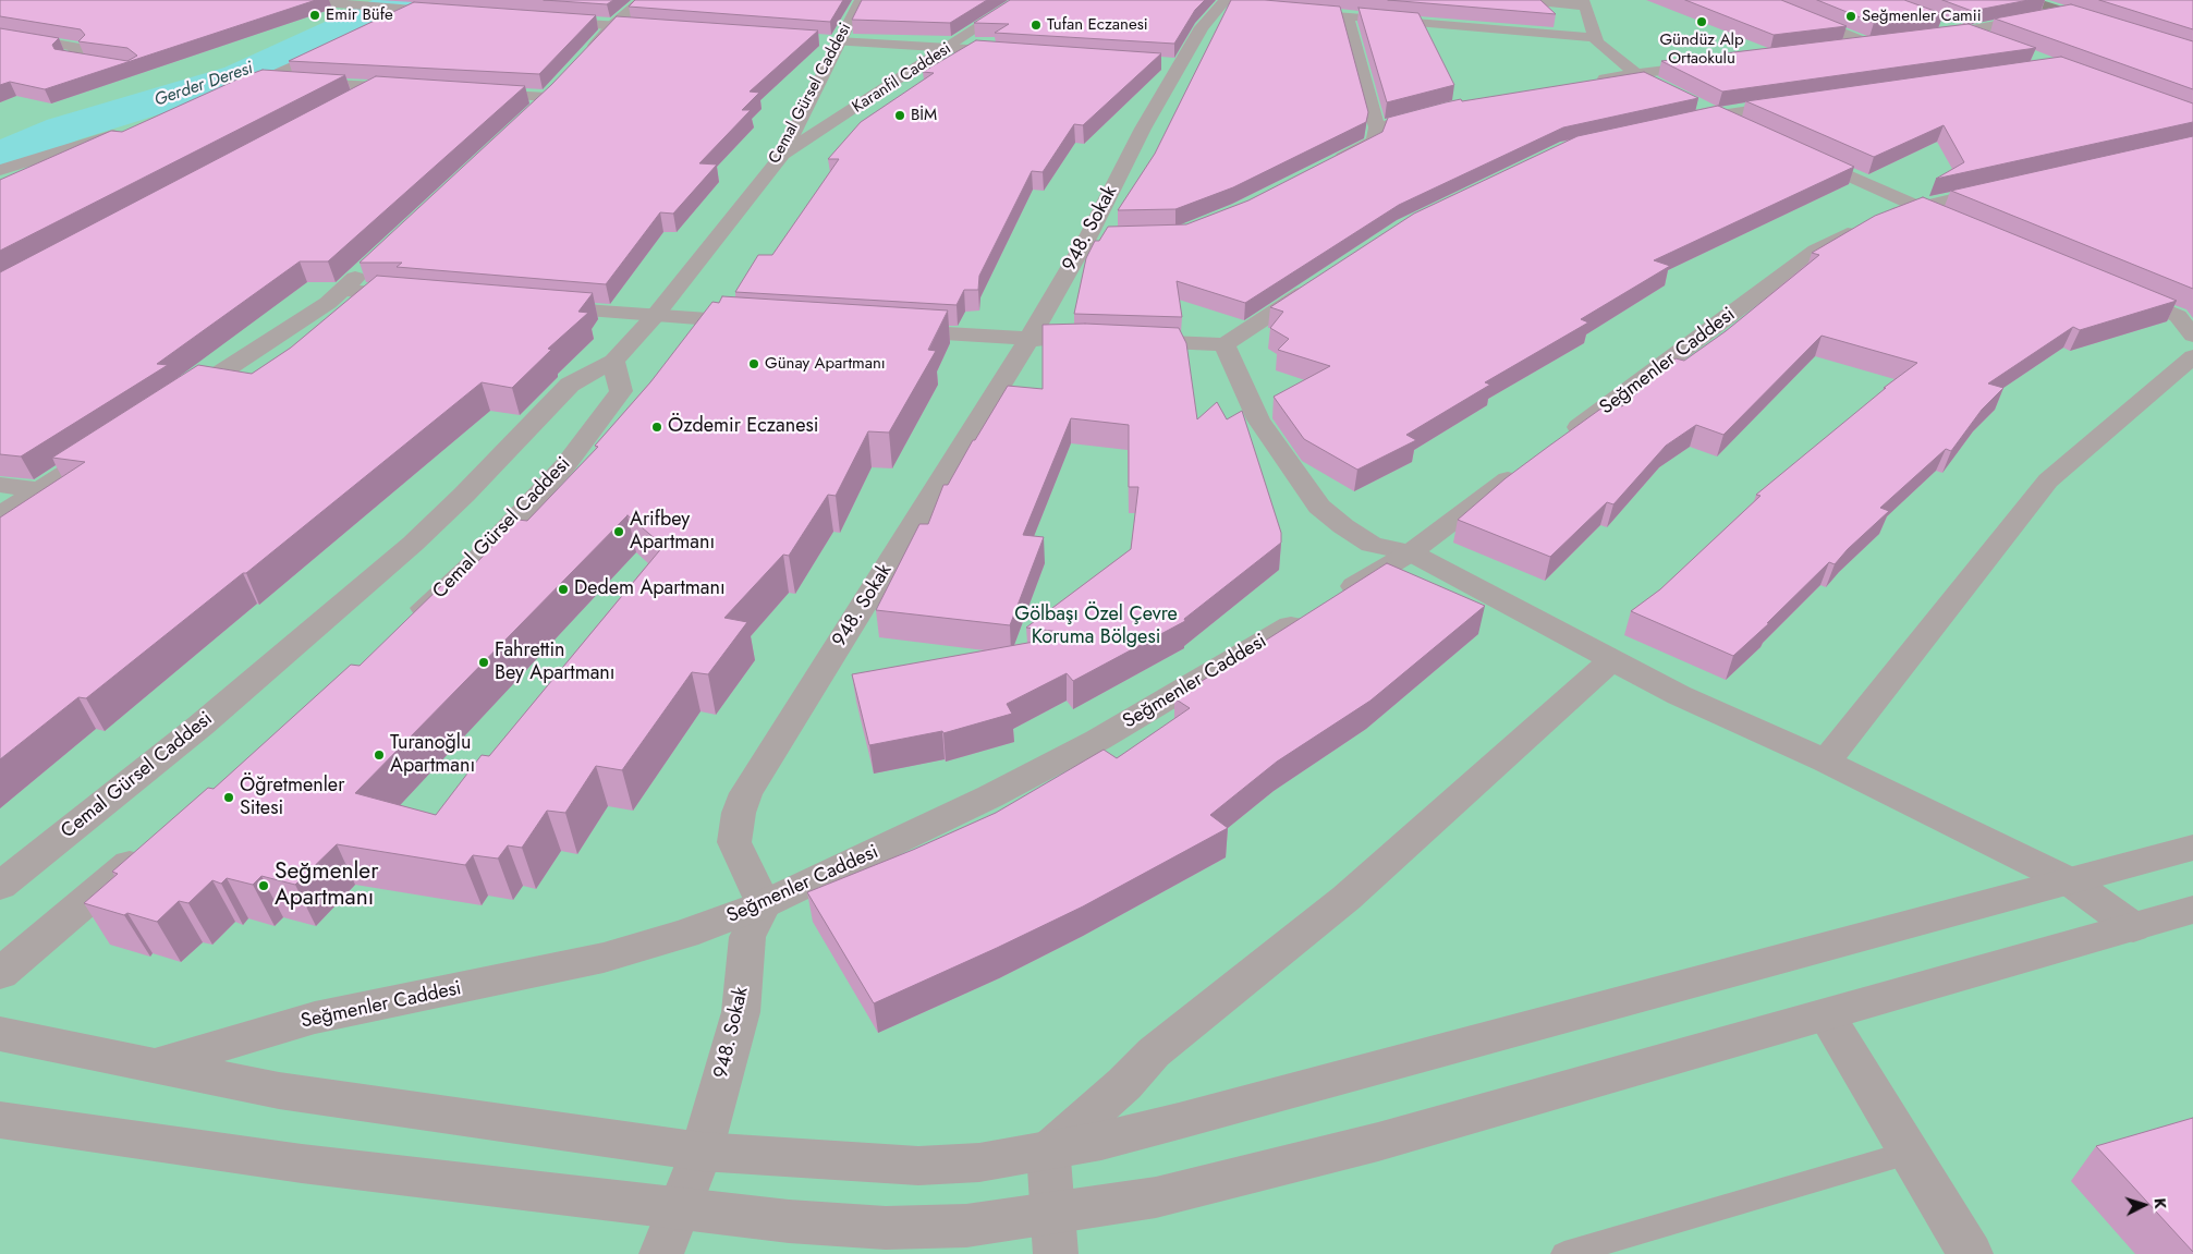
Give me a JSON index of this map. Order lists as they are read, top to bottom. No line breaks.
{"streets":{"street":["Karanfil Caddesi","Cemal Gürsel Caddesi","948. Sokak","Seğmenler Caddesi"]},"crossings":[["Karanfil Caddesi","Cemal Gürsel Caddesi"],["948. Sokak","Seğmenler Caddesi"]],"water":["Gerder Deresi"],"parks":["Gölbaşı Özel Çevre Koruma Bölgesi"],"places":["Emir Büfe","Seğmenler Camii","Gündüz Alp Ortaokulu","Tufan Eczanesi","BİM","Günay Apartmanı","Özdemir Eczanesi","Arifbey Apartmanı","Dedem Apartmanı","Fahrettin Bey Apartmanı","Turanoğlu Apartmanı","Öğretmenler Sitesi","Seğmenler Apartmanı"],"north":"right"}
